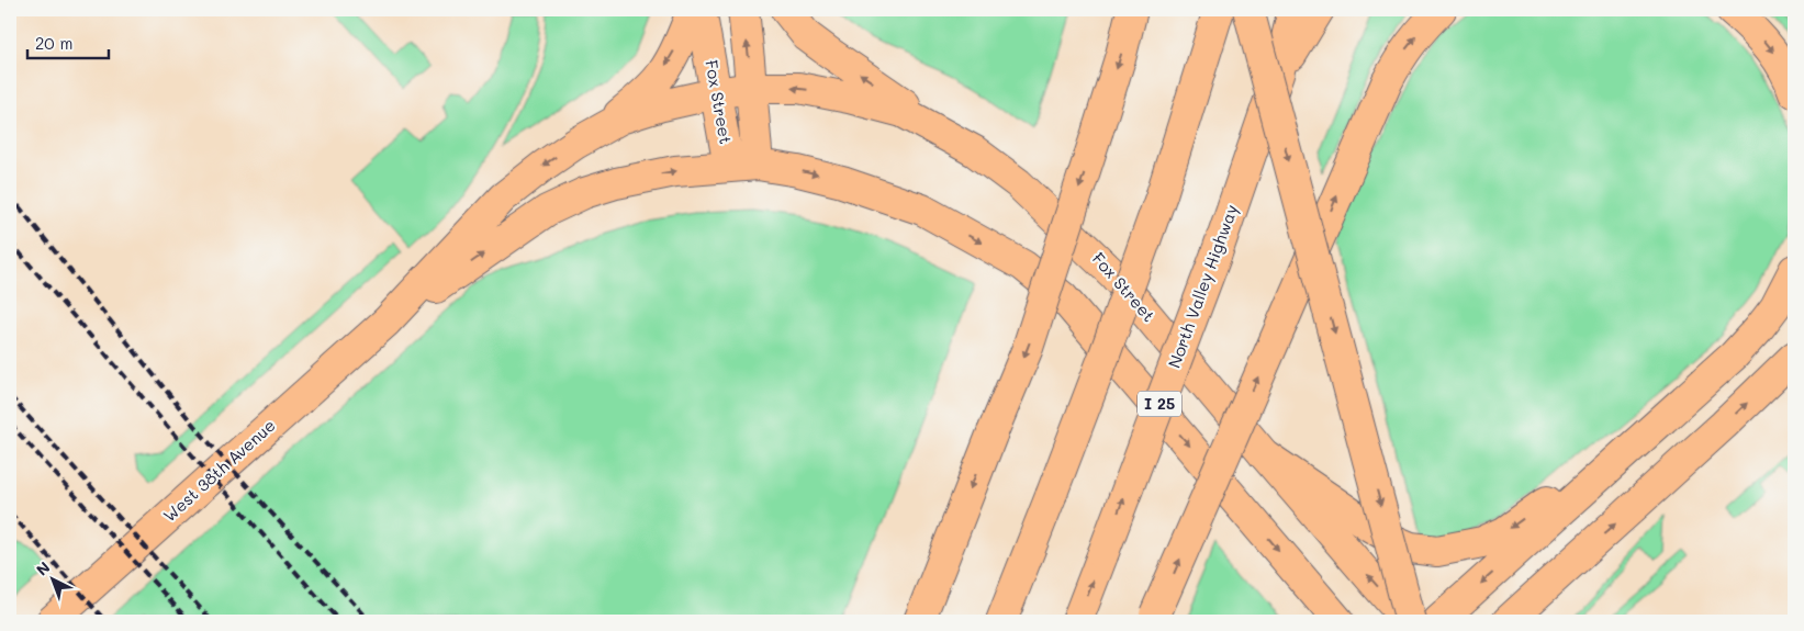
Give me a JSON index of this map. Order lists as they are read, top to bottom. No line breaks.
{"streets":{"main road":["Fox Street","North Valley Highway","I 25","West 38th Avenue"]},"crossings":[["Fox Street","West 38th Avenue"]],"scale_bar":"20 m","north":"top left"}
